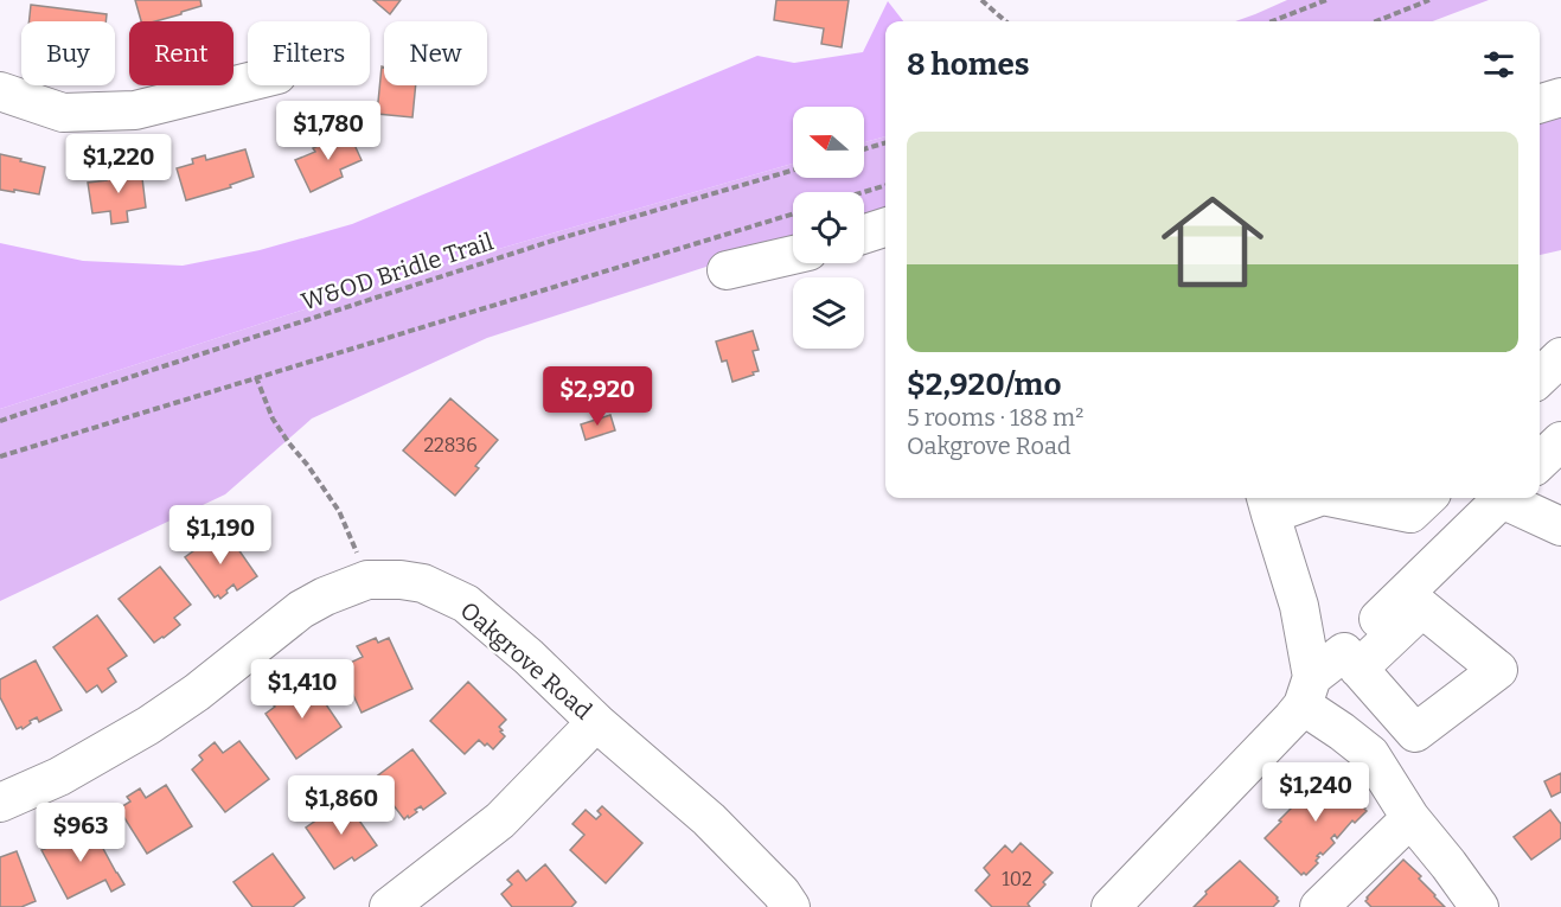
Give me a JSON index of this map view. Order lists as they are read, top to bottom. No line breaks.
{"streets":{"street":["Oakgrove Road"],"path":["W&OD Bridle Trail"]},"house_numbers":["22836","102"],"north":"left","page":{"chip":["Buy","Rent","Filters","New"],"heading":"8 homes","price":["$1,780","$1,220","$2,920","$1,190","$1,410","$1,240","$1,860","$963"],"list":[{"name":"$2,920/mo","note":"5 rooms · 188 m² · Oakgrove Road"}]}}
